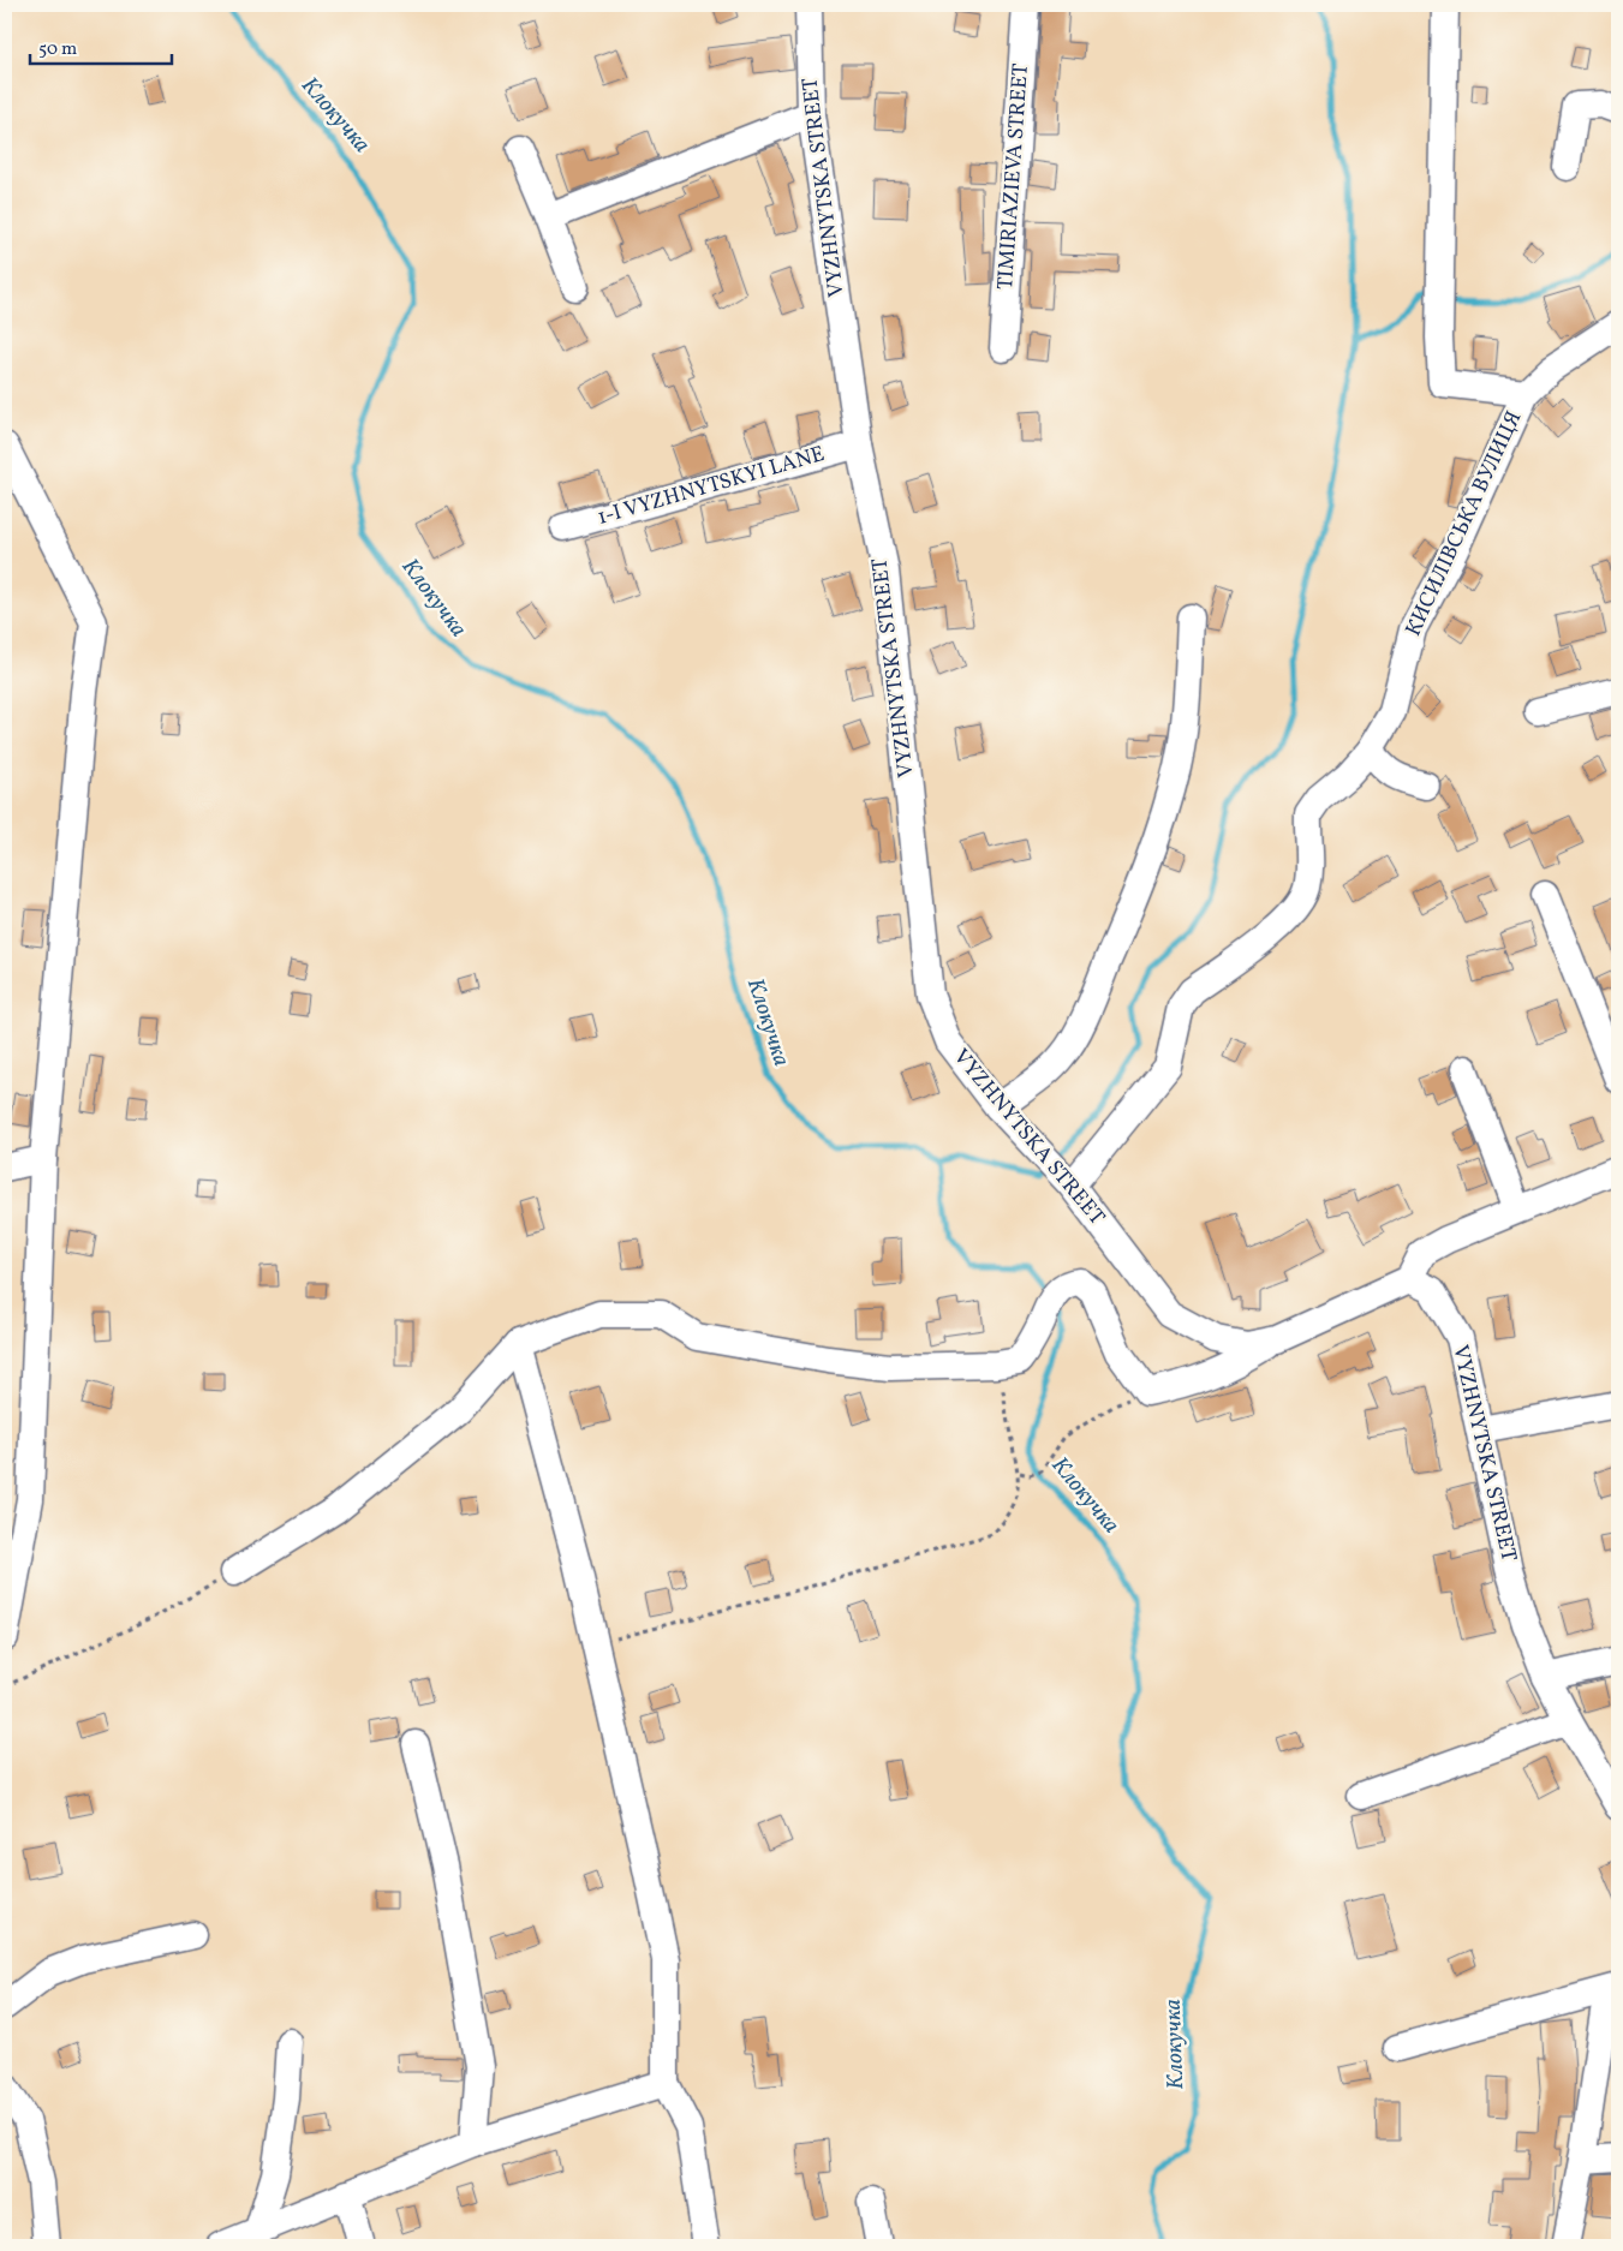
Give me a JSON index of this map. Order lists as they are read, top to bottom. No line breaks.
{"streets":{"street":["TIMIRIAZIEVA STREET","VYZHNYTSKA STREET","1-I VYZHNYTSKYI LANE","КИСИЛІВСЬКА ВУЛИЦЯ"]},"crossings":[["VYZHNYTSKA STREET","1-I VYZHNYTSKYI LANE"],["VYZHNYTSKA STREET","КИСИЛІВСЬКА ВУЛИЦЯ"]],"water":["Клокучка"],"scale_bar":"50 m"}
